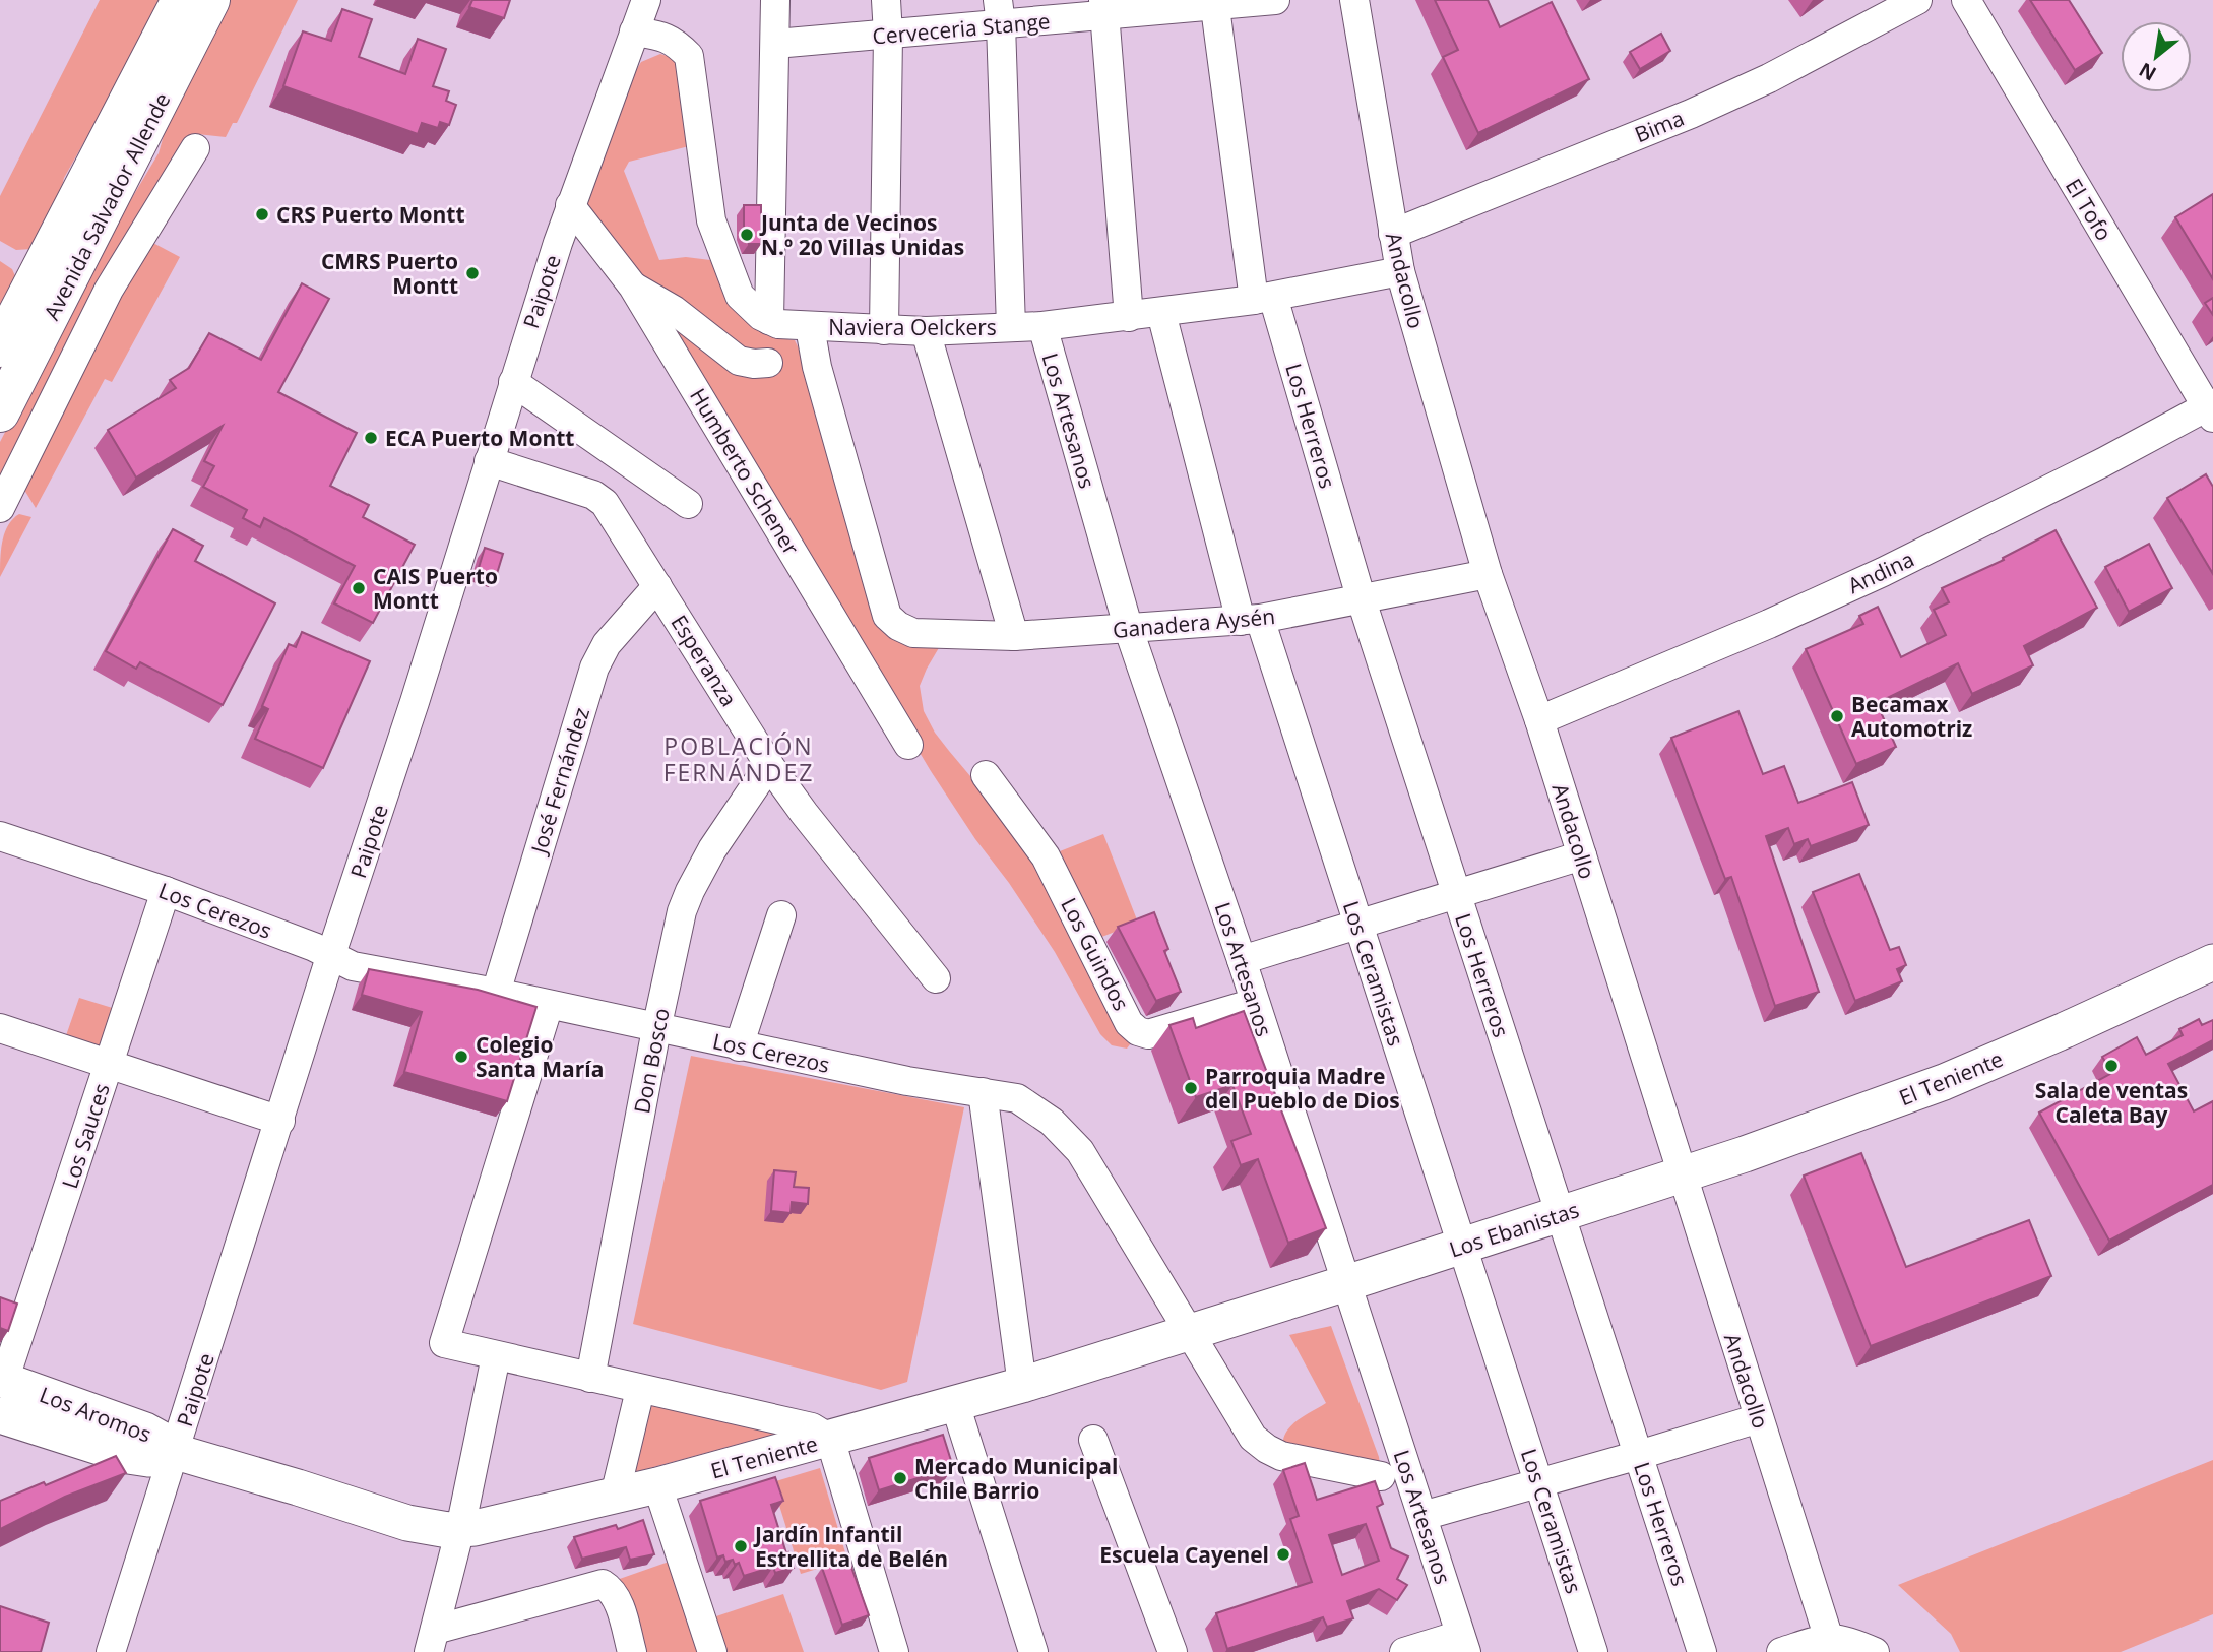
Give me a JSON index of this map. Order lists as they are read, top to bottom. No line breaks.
{"streets":{"highway":["Avenida Salvador Allende"],"main road":["El Teniente","Los Ebanistas","Los Aromos"],"street":["Cerveceria Stange","Bima","El Tofo","Andacollo","Paipote","Naviera Oelckers","Los Artesanos","Los Herreros","Humberto Schener","Andina","Ganadera Aysén","Esperanza","José Fernández","Los Cerezos","Los Guindos","Los Ceramistas","Don Bosco","Los Sauces"]},"crossings":[["Cerveceria Stange","Los Herreros"],["Bima","Andacollo"],["El Tofo","Andina"],["Andacollo","Naviera Oelckers"],["Andacollo","Andina"],["Andacollo","Ganadera Aysén"],["Andacollo","El Teniente"],["Andacollo","Los Ebanistas"],["Paipote","Naviera Oelckers"],["Paipote","Humberto Schener"],["Paipote","Esperanza"],["Paipote","Los Cerezos"],["Paipote","El Teniente"],["Paipote","Los Aromos"],["Naviera Oelckers","Los Artesanos"],["Naviera Oelckers","Los Herreros"],["Naviera Oelckers","Ganadera Aysén"],["Naviera Oelckers","Los Ceramistas"],["Los Artesanos","Ganadera Aysén"],["Los Artesanos","Los Guindos"],["Los Artesanos","El Teniente"],["Los Artesanos","Los Ebanistas"],["Los Herreros","Ganadera Aysén"],["Los Herreros","Los Ebanistas"],["Ganadera Aysén","Los Ceramistas"],["Esperanza","José Fernández"],["Esperanza","Don Bosco"],["José Fernández","Los Cerezos"],["Los Cerezos","Don Bosco"],["Los Cerezos","El Teniente"],["Los Cerezos","Los Sauces"],["Los Ceramistas","Los Ebanistas"],["El Teniente","Los Ebanistas"],["El Teniente","Los Aromos"],["Los Sauces","Los Aromos"]],"districts":["POBLACIÓN FERNÁNDEZ"],"places":["CRS Puerto Montt","Junta de Vecinos N.º 20 Villas Unidas","CMRS Puerto Montt","ECA Puerto Montt","CAIS Puerto Montt","Becamax Automotriz","Colegio Santa María","Sala de ventas Caleta Bay","Parroquia Madre del Pueblo de Dios","Mercado Municipal Chile Barrio","Jardín Infantil Estrellita de Belén","Escuela Cayenel"],"north":"bottom left"}
